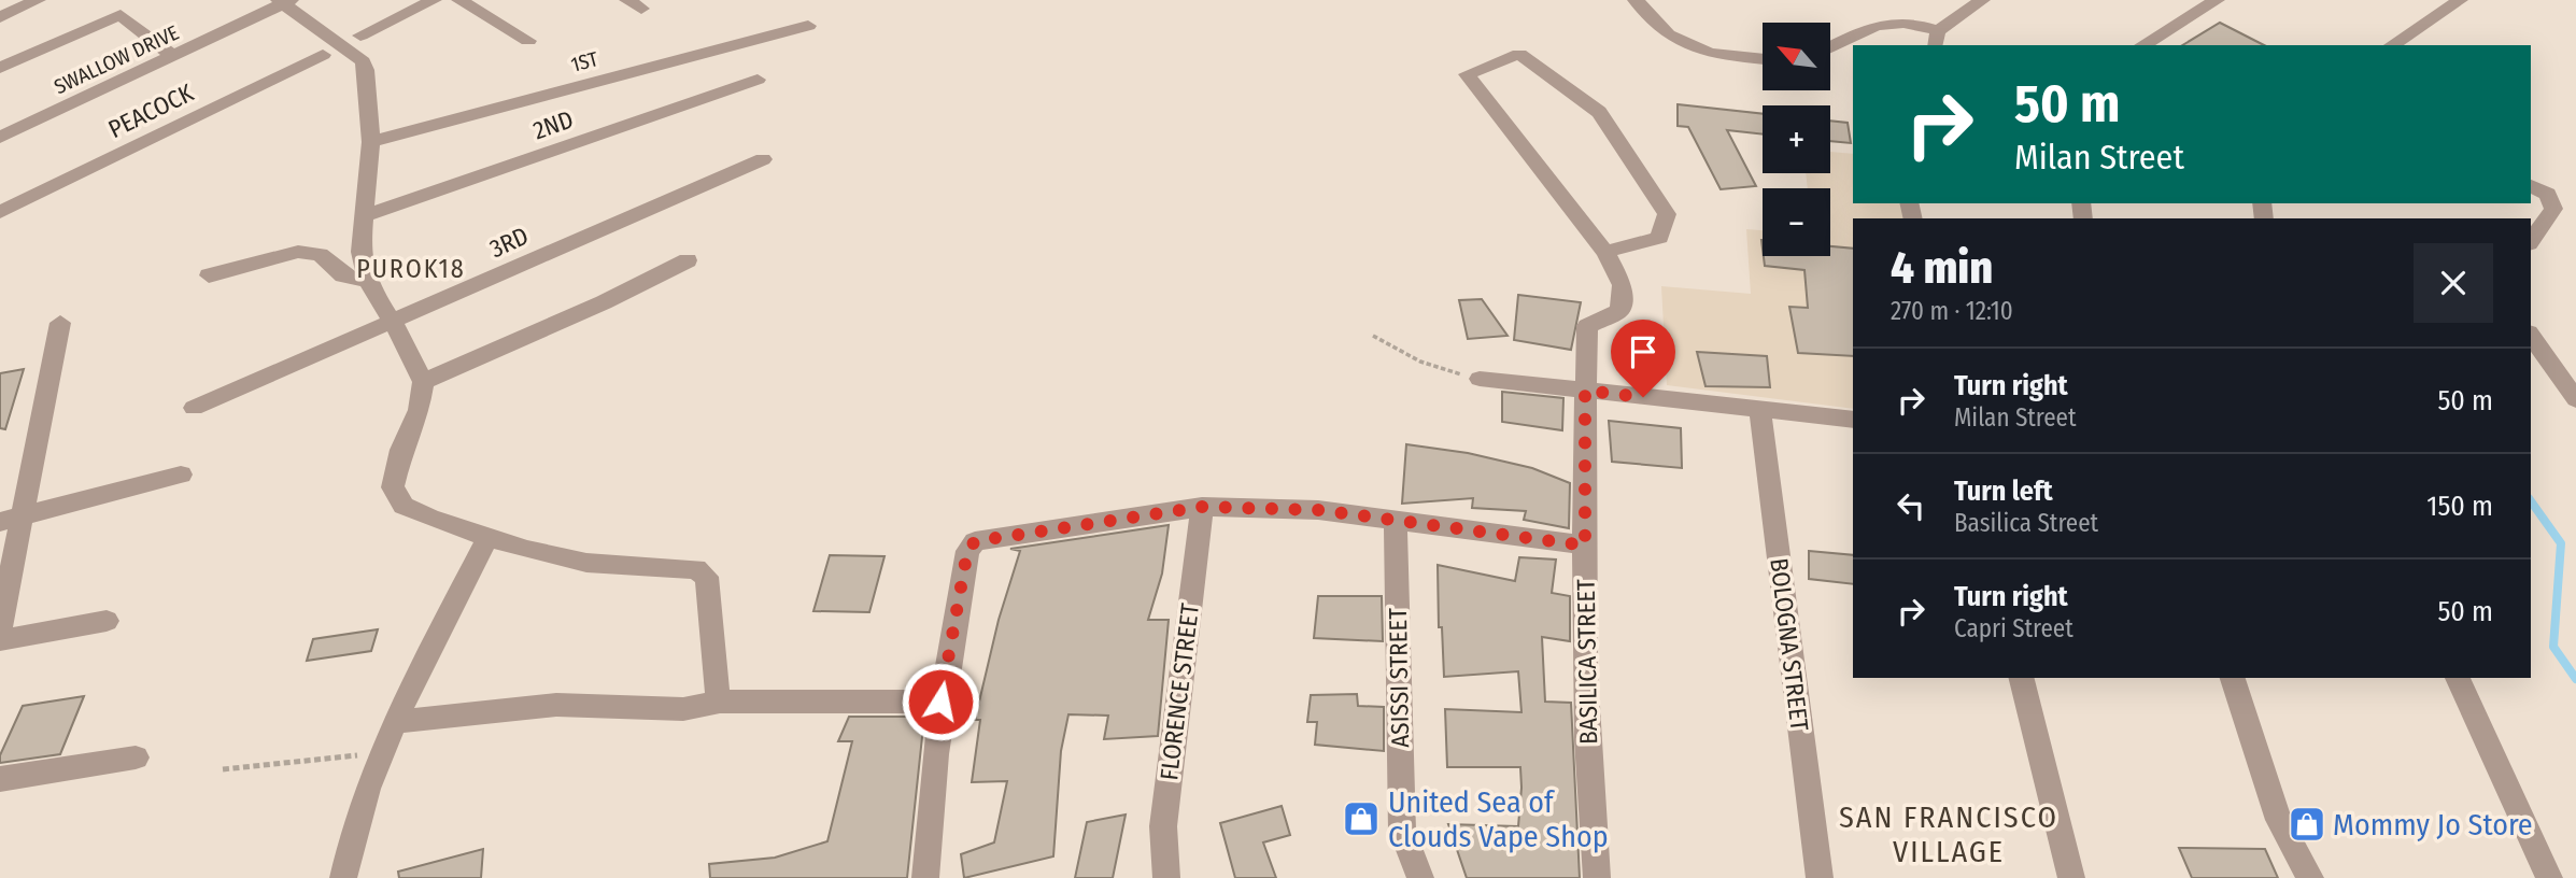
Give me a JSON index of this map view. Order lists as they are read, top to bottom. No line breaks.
{"streets":{"street":["SWALLOW DRIVE","1ST","PEACOCK","2ND","3RD","BOLOGNA STREET","BASILICA STREET","ASISSI STREET","FLORENCE STREET"]},"districts":["PUROK18","SAN FRANCISCO VILLAGE"],"places":{"shop":["United Sea of Clouds Vape Shop","Mommy Jo Store"]},"north":"top left","page":{"map_buttons":["+","−"],"turn":["50 m","Milan Street"],"heading":["4 min","270 m · 12:10"],"list":[{"name":"Turn right","note":"Milan Street","value":"50 m"},{"name":"Turn left","note":"Basilica Street","value":"150 m"},{"name":"Turn right","note":"Capri Street","value":"50 m"}]}}
